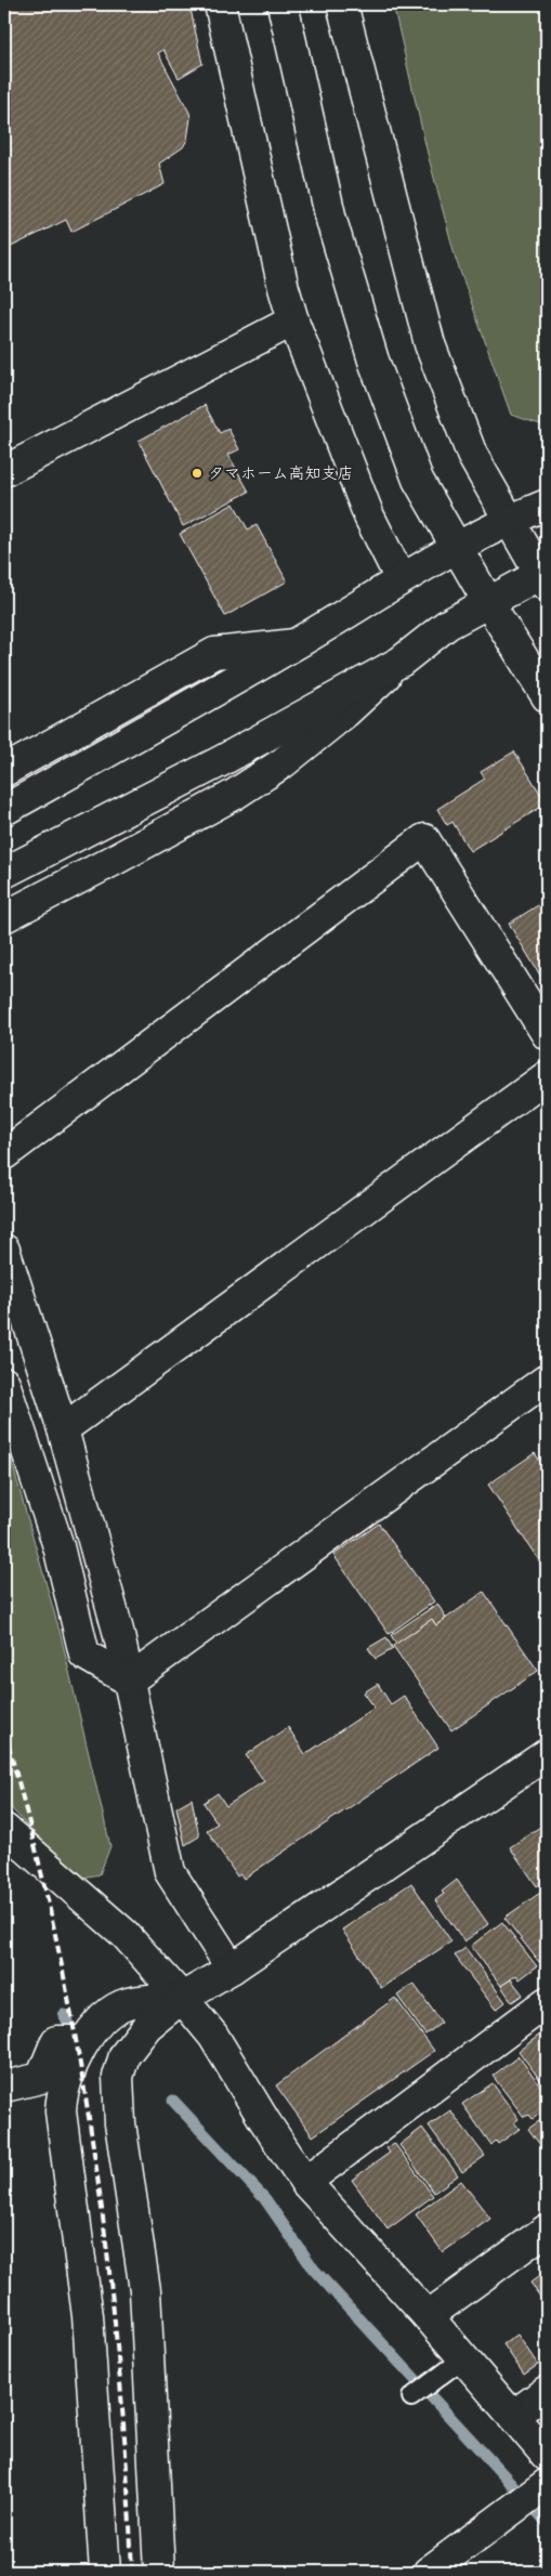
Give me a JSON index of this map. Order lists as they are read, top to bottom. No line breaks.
{"places":["タマホーム高知支店"]}
